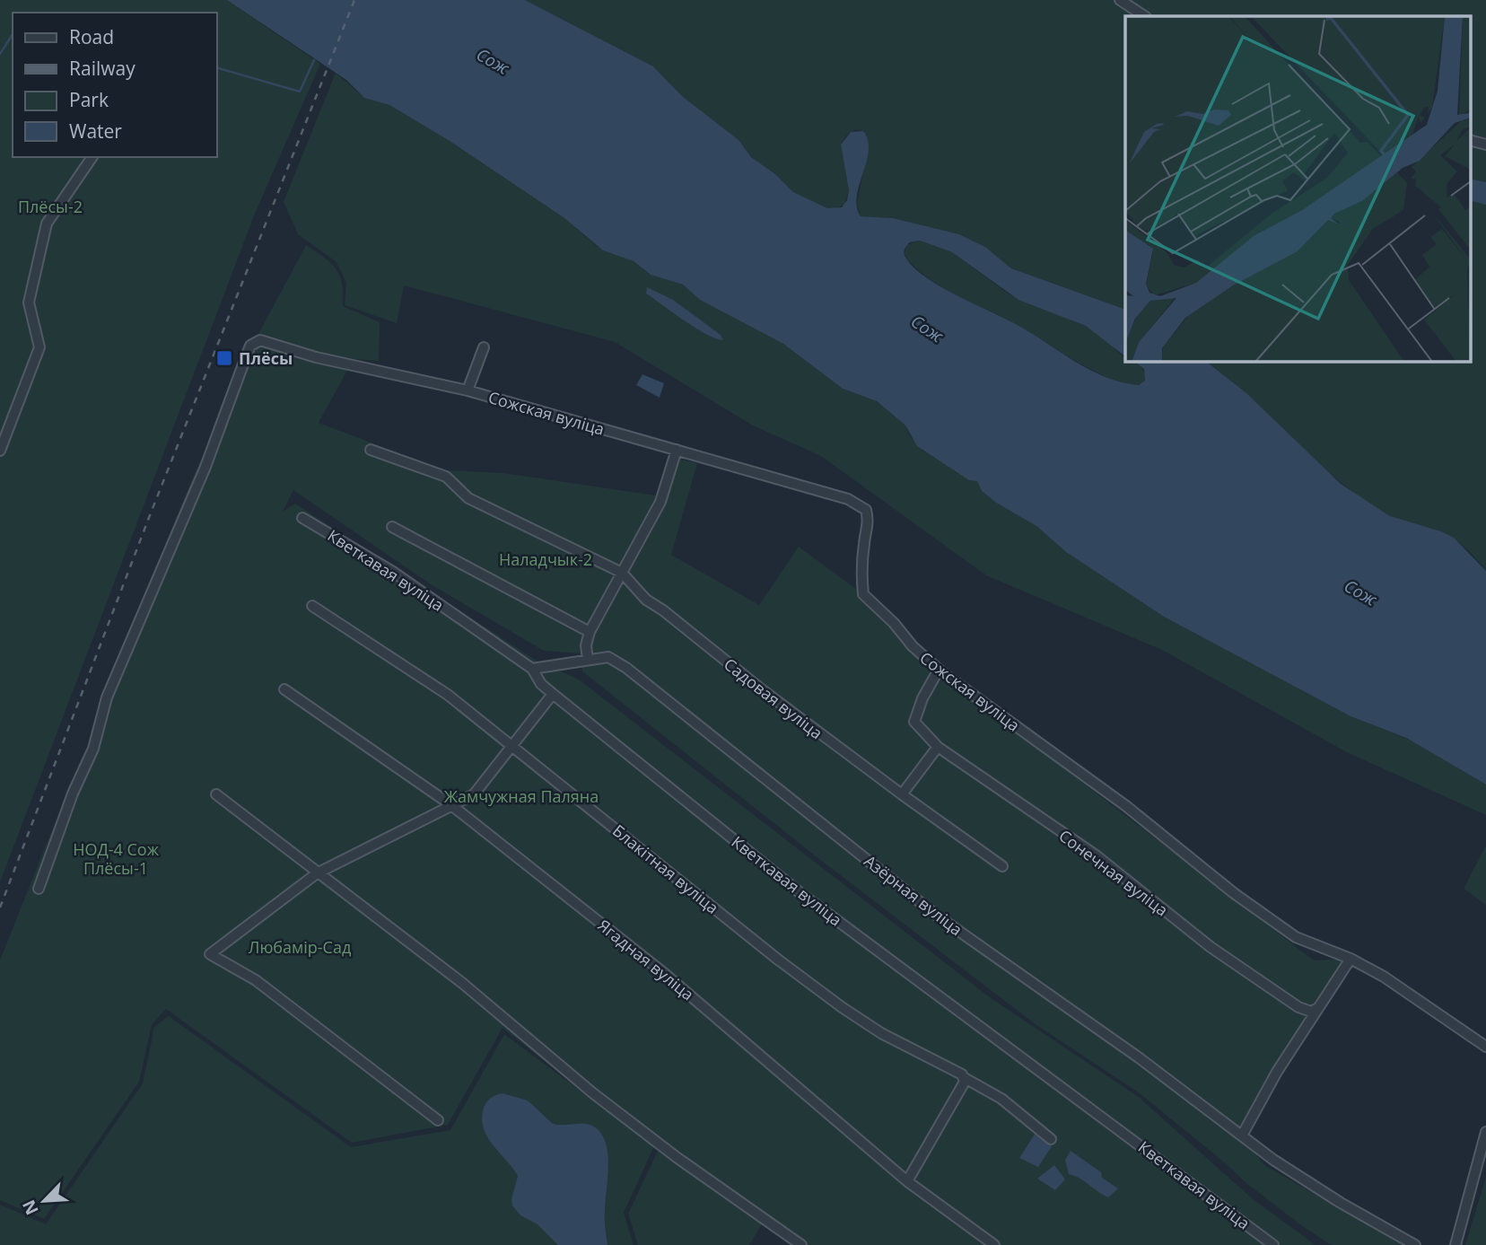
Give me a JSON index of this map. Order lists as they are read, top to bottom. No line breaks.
{"streets":{"street":["Сожская вуліца","Кветкавая вуліца","Садовая вуліца","Блакітная вуліца","Сонечная вуліца","Азёрная вуліца","Ягадная вуліца"]},"crossings":[["Сожская вуліца","Сонечная вуліца"],["Кветкавая вуліца","Азёрная вуліца"]],"water":["Сож"],"parks":["Плёсы-2","Наладчык-2","Жамчужная Паляна","НОД-4 Сож Плёсы-1","Любамір-Сад"],"places":{"transit":["Плёсы"]},"legend":["Road","Railway","Park","Water"],"north":"bottom left"}
